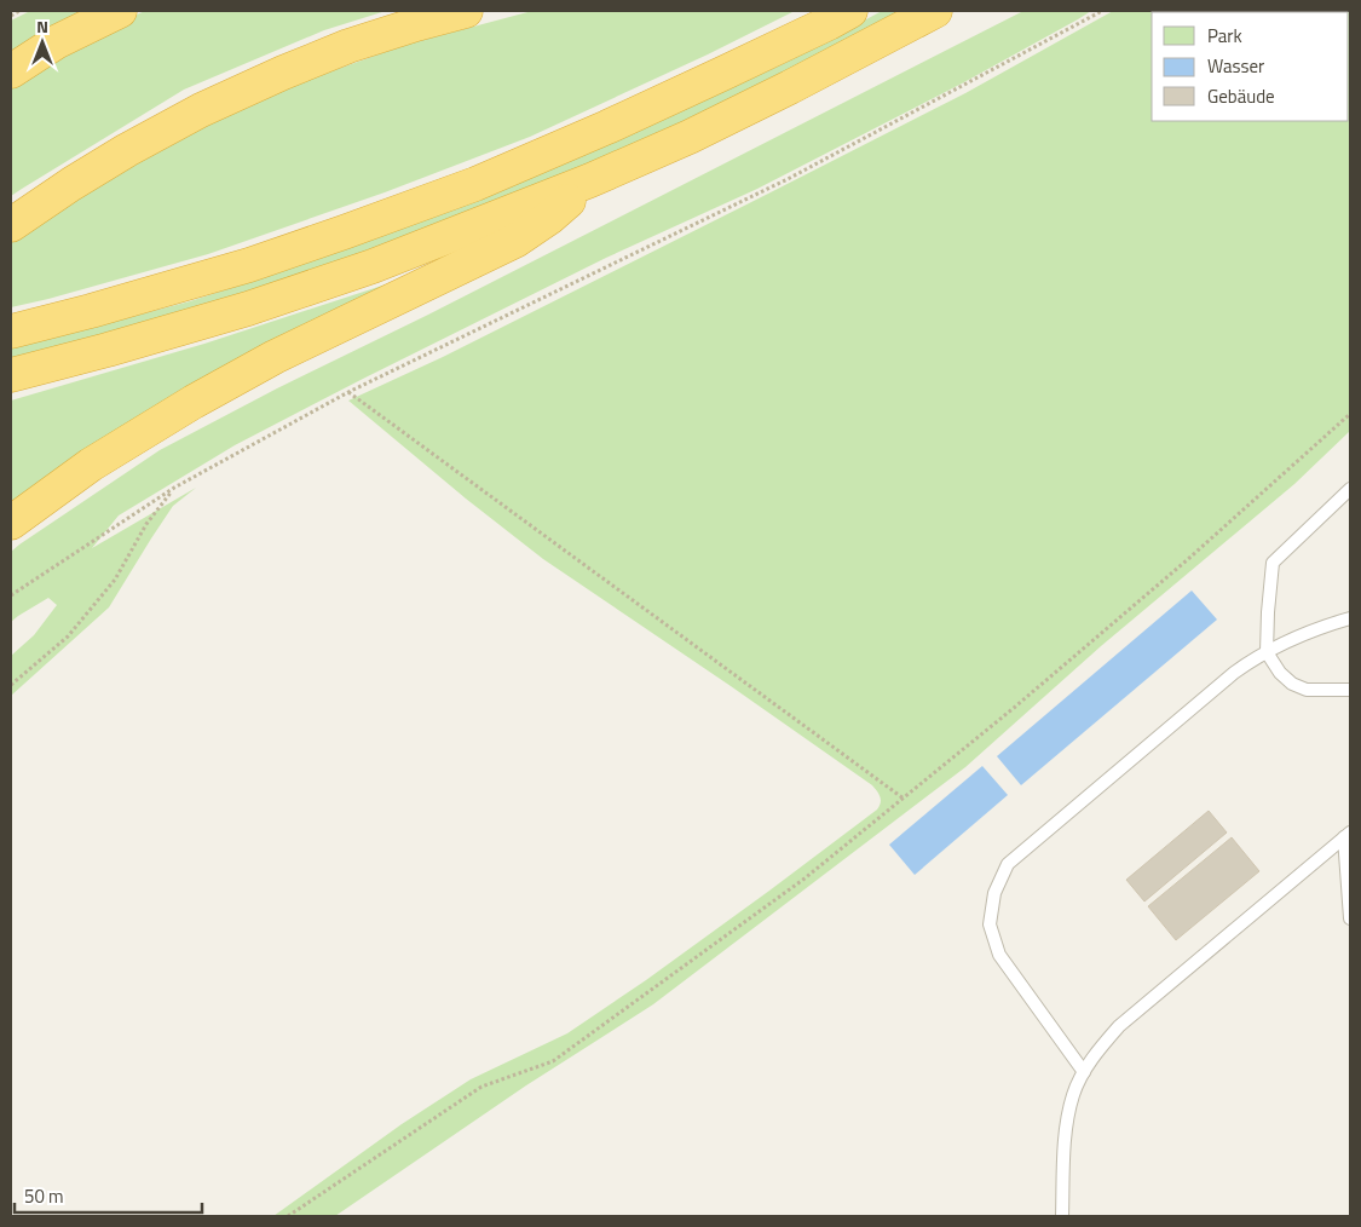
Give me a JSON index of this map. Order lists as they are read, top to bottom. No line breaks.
{"legend":["Park","Wasser","Gebäude"],"scale_bar":"50 m","north":"top"}
